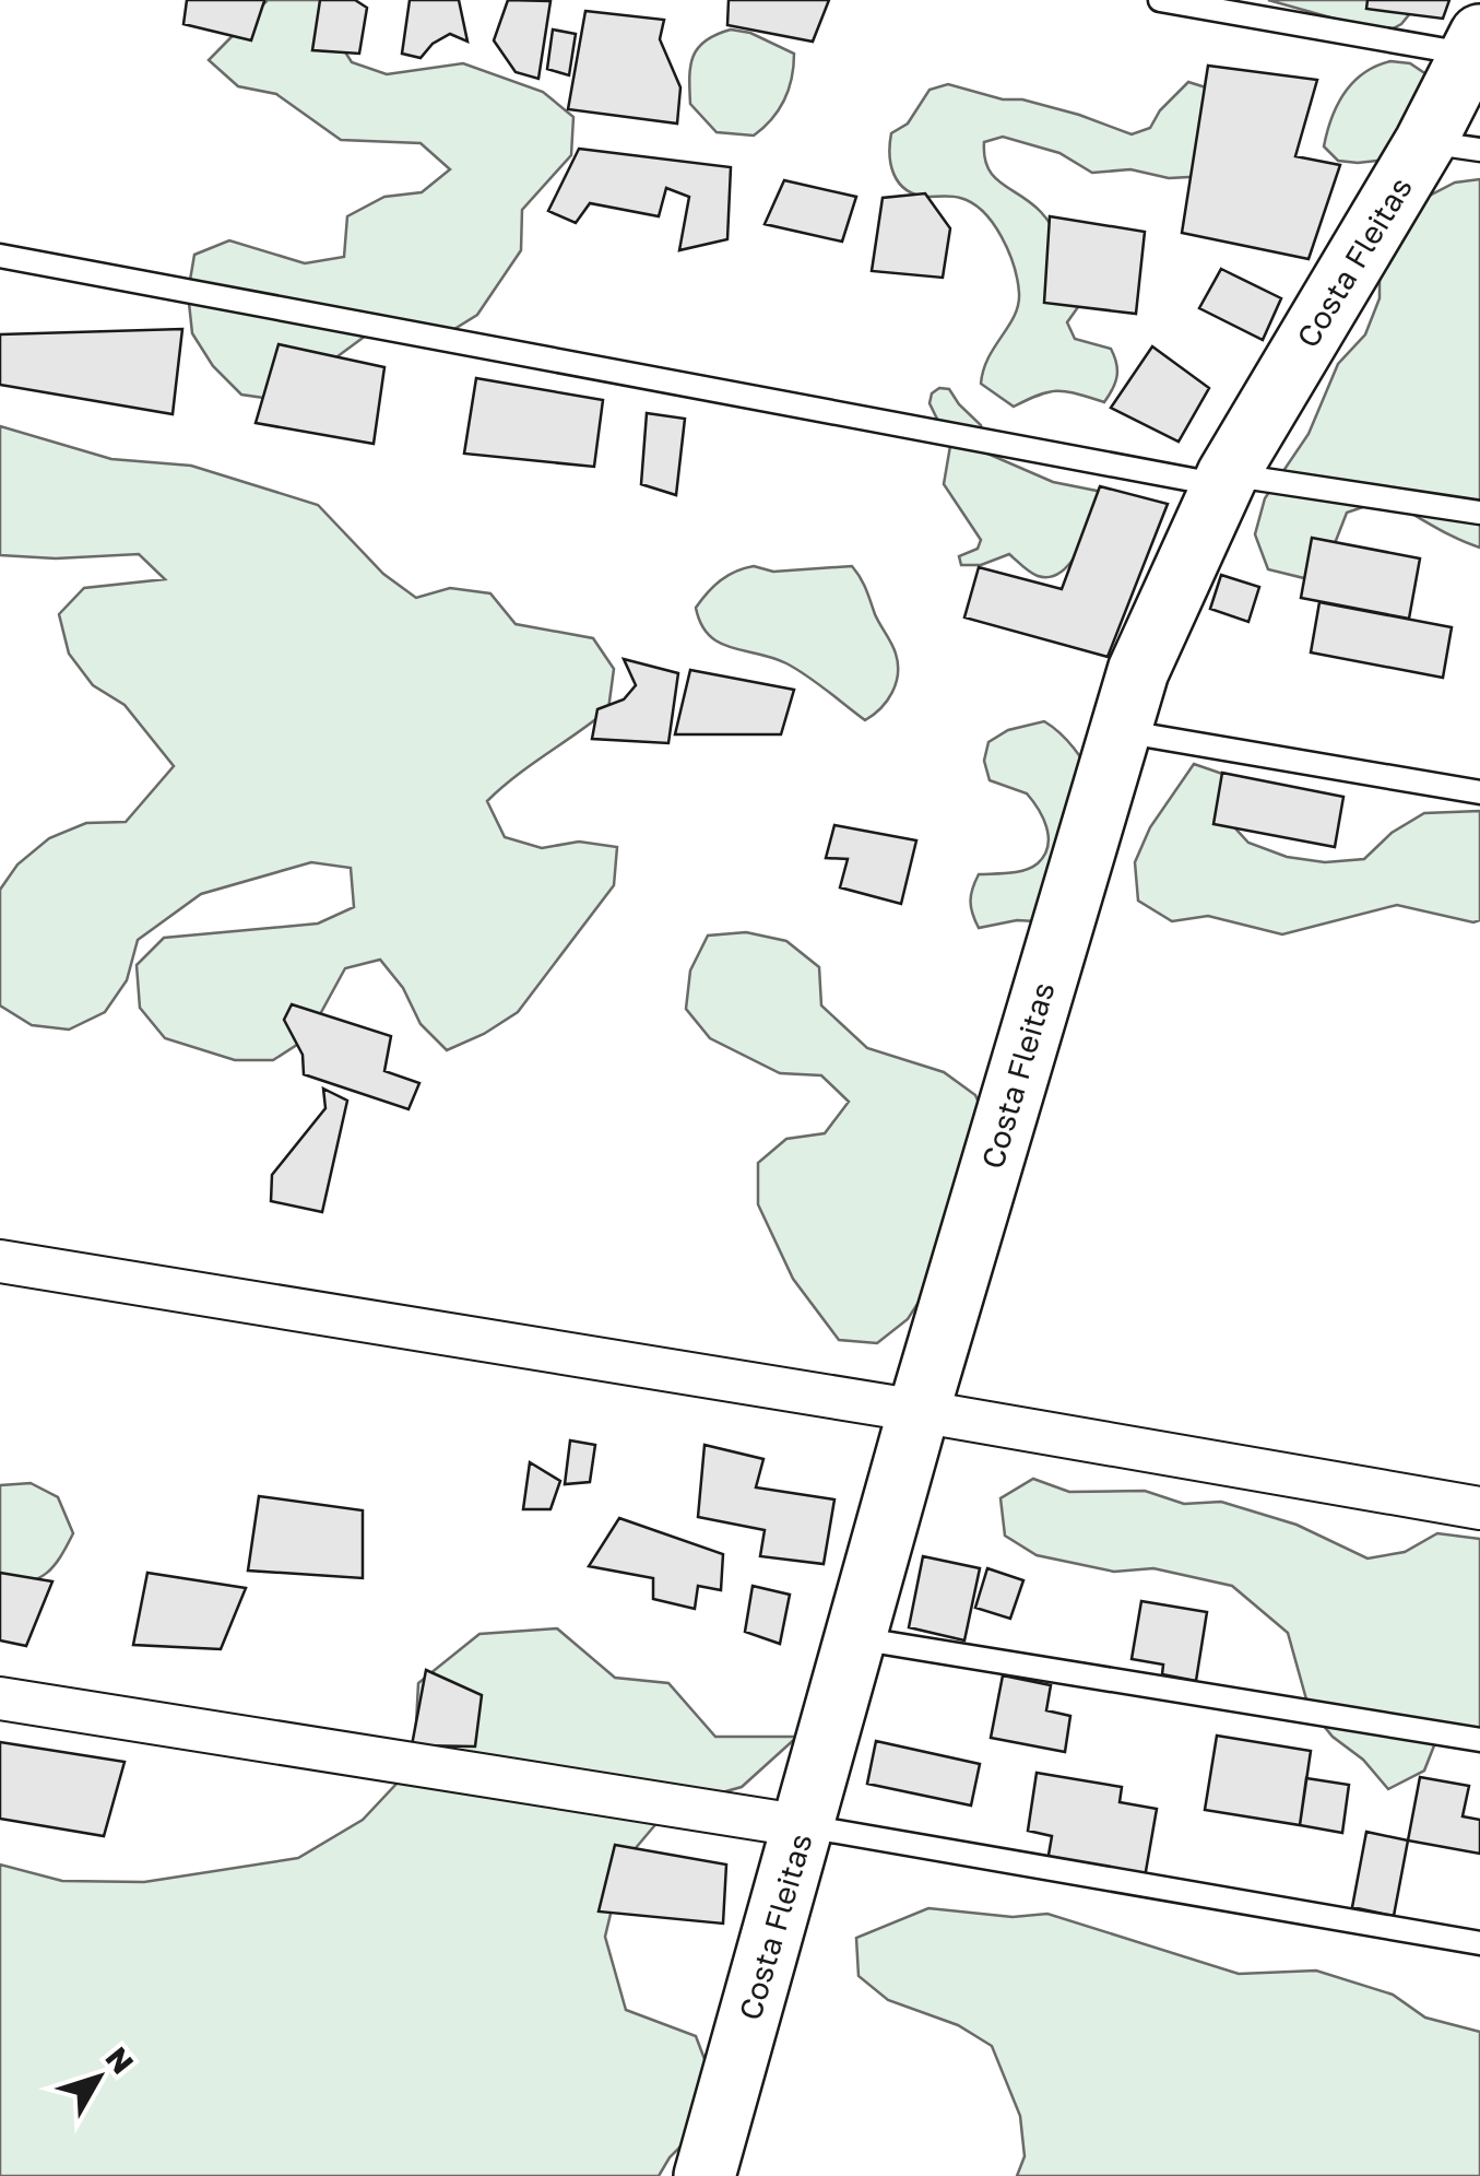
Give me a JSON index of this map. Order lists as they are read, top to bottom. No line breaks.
{"streets":{"main road":["Costa Fleitas"]},"north":"top right"}
